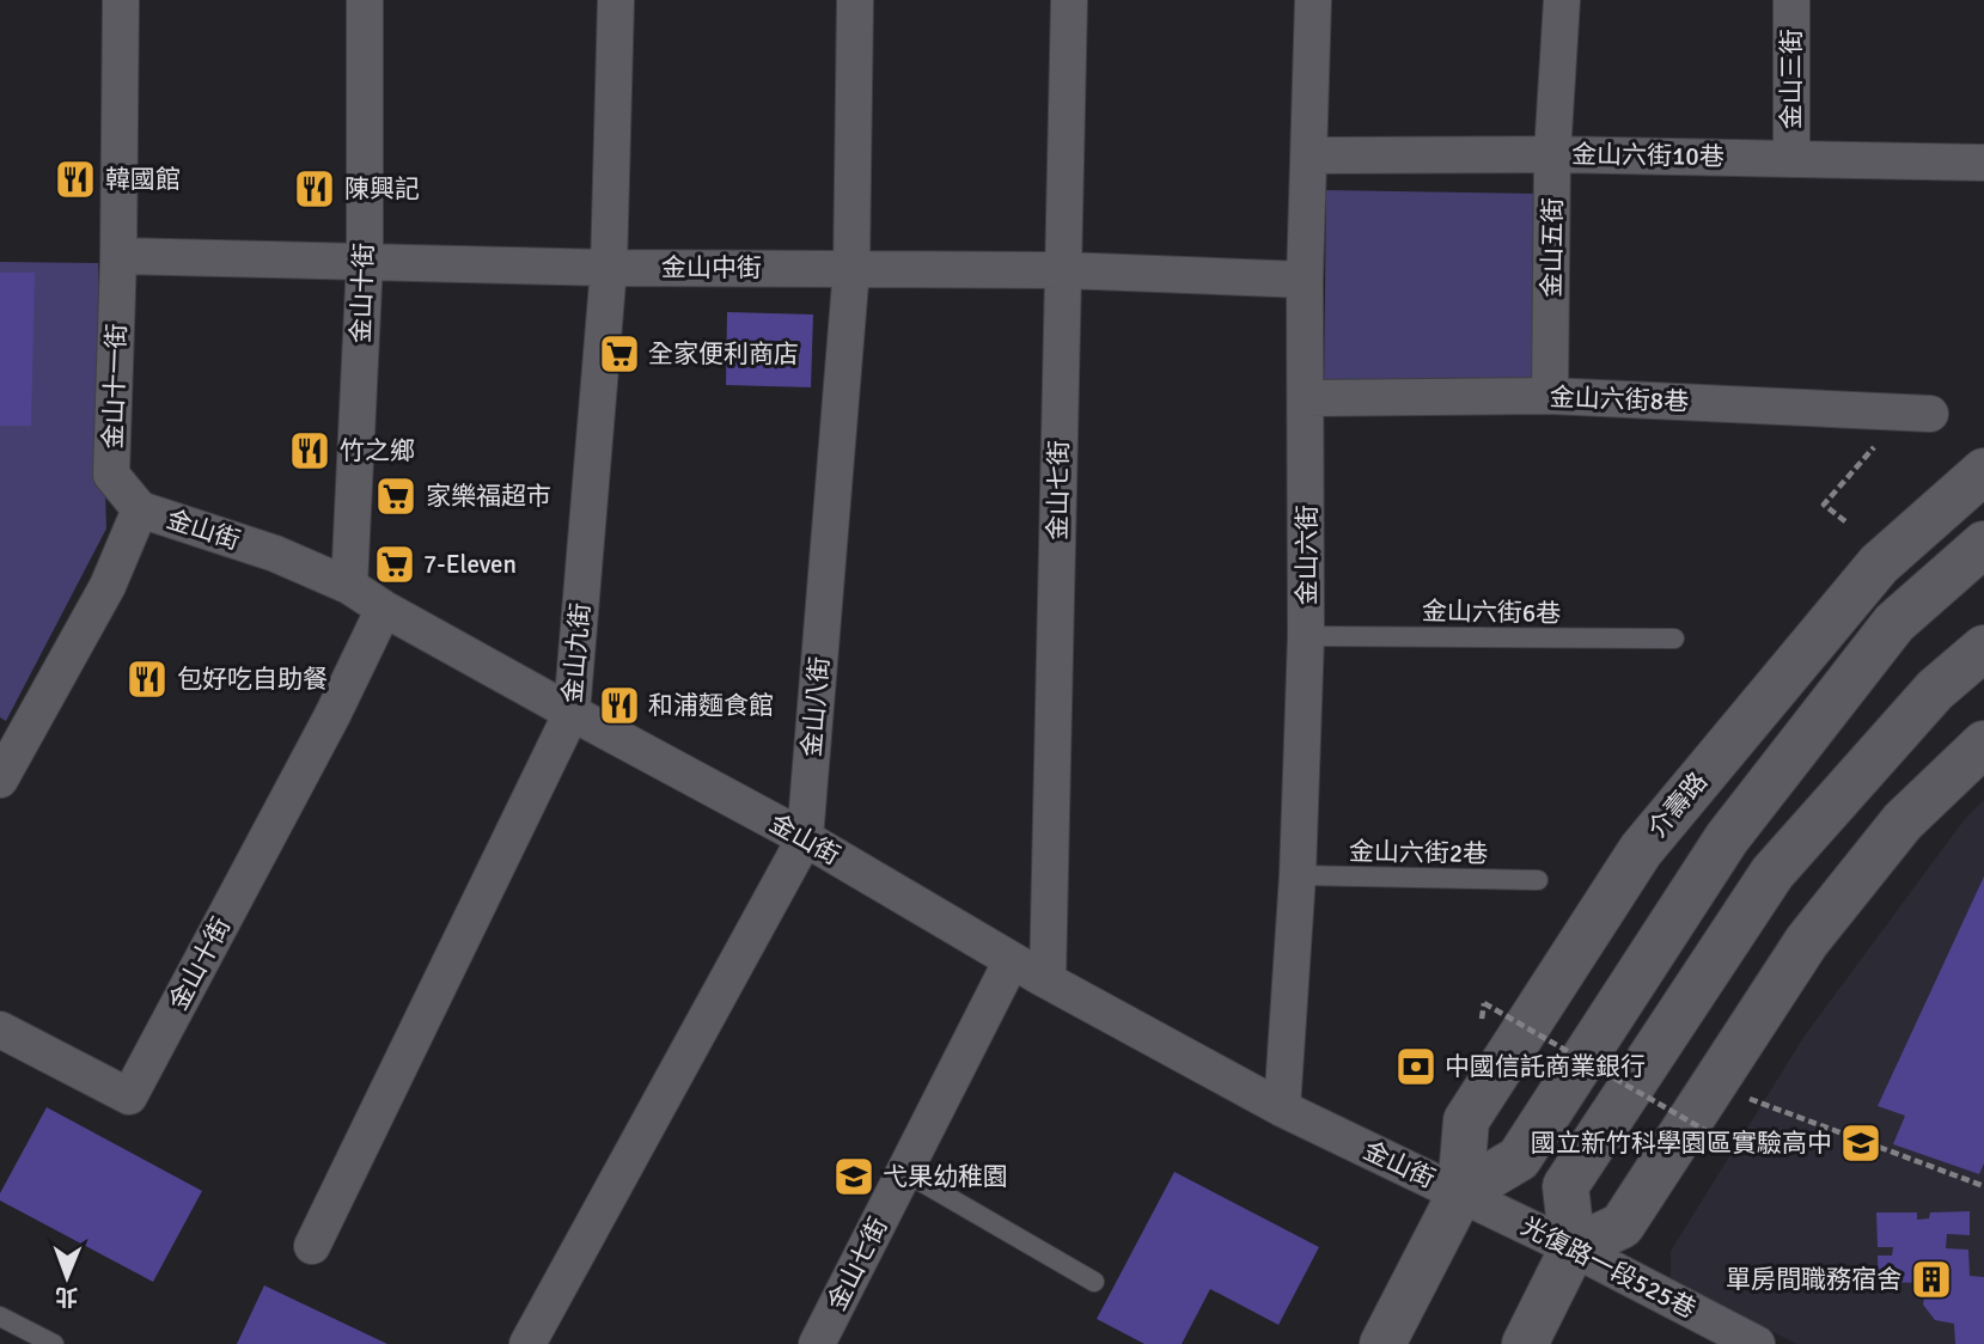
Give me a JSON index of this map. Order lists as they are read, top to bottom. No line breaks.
{"streets":{"street":["金山三街","金山六街10巷","金山五街","金山中街","金山十街","金山十一街","金山六街8巷","金山七街","金山街","金山六街","金山九街","金山八街","介壽路","光復路一段525巷"],"lane":["金山六街6巷","金山六街2巷"]},"crossings":[["金山三街","金山六街10巷"],["金山六街10巷","金山五街"],["金山六街10巷","金山六街"],["金山五街","金山六街8巷"],["金山中街","金山十街"],["金山中街","金山十一街"],["金山中街","金山七街"],["金山中街","金山六街"],["金山中街","金山九街"],["金山中街","金山八街"],["金山十街","金山街"],["金山十一街","金山街"],["金山六街8巷","金山六街"],["金山七街","金山街"],["金山街","金山六街"],["金山街","金山九街"],["金山街","金山八街"],["金山街","介壽路"],["金山街","光復路一段525巷"],["金山六街","金山六街6巷"],["金山六街","金山六街2巷"],["介壽路","光復路一段525巷"]],"places":{"restaurant":["韓國館","陳興記","竹之鄉","包好吃自助餐","和浦麵食館"],"supermarket":["全家便利商店","家樂福超市","7-Eleven"],"bank":["中國信託商業銀行"],"school or university":["國立新竹科學園區實驗高中","弋果幼稚園"],"building":["單房間職務宿舍"]},"north":"bottom"}
